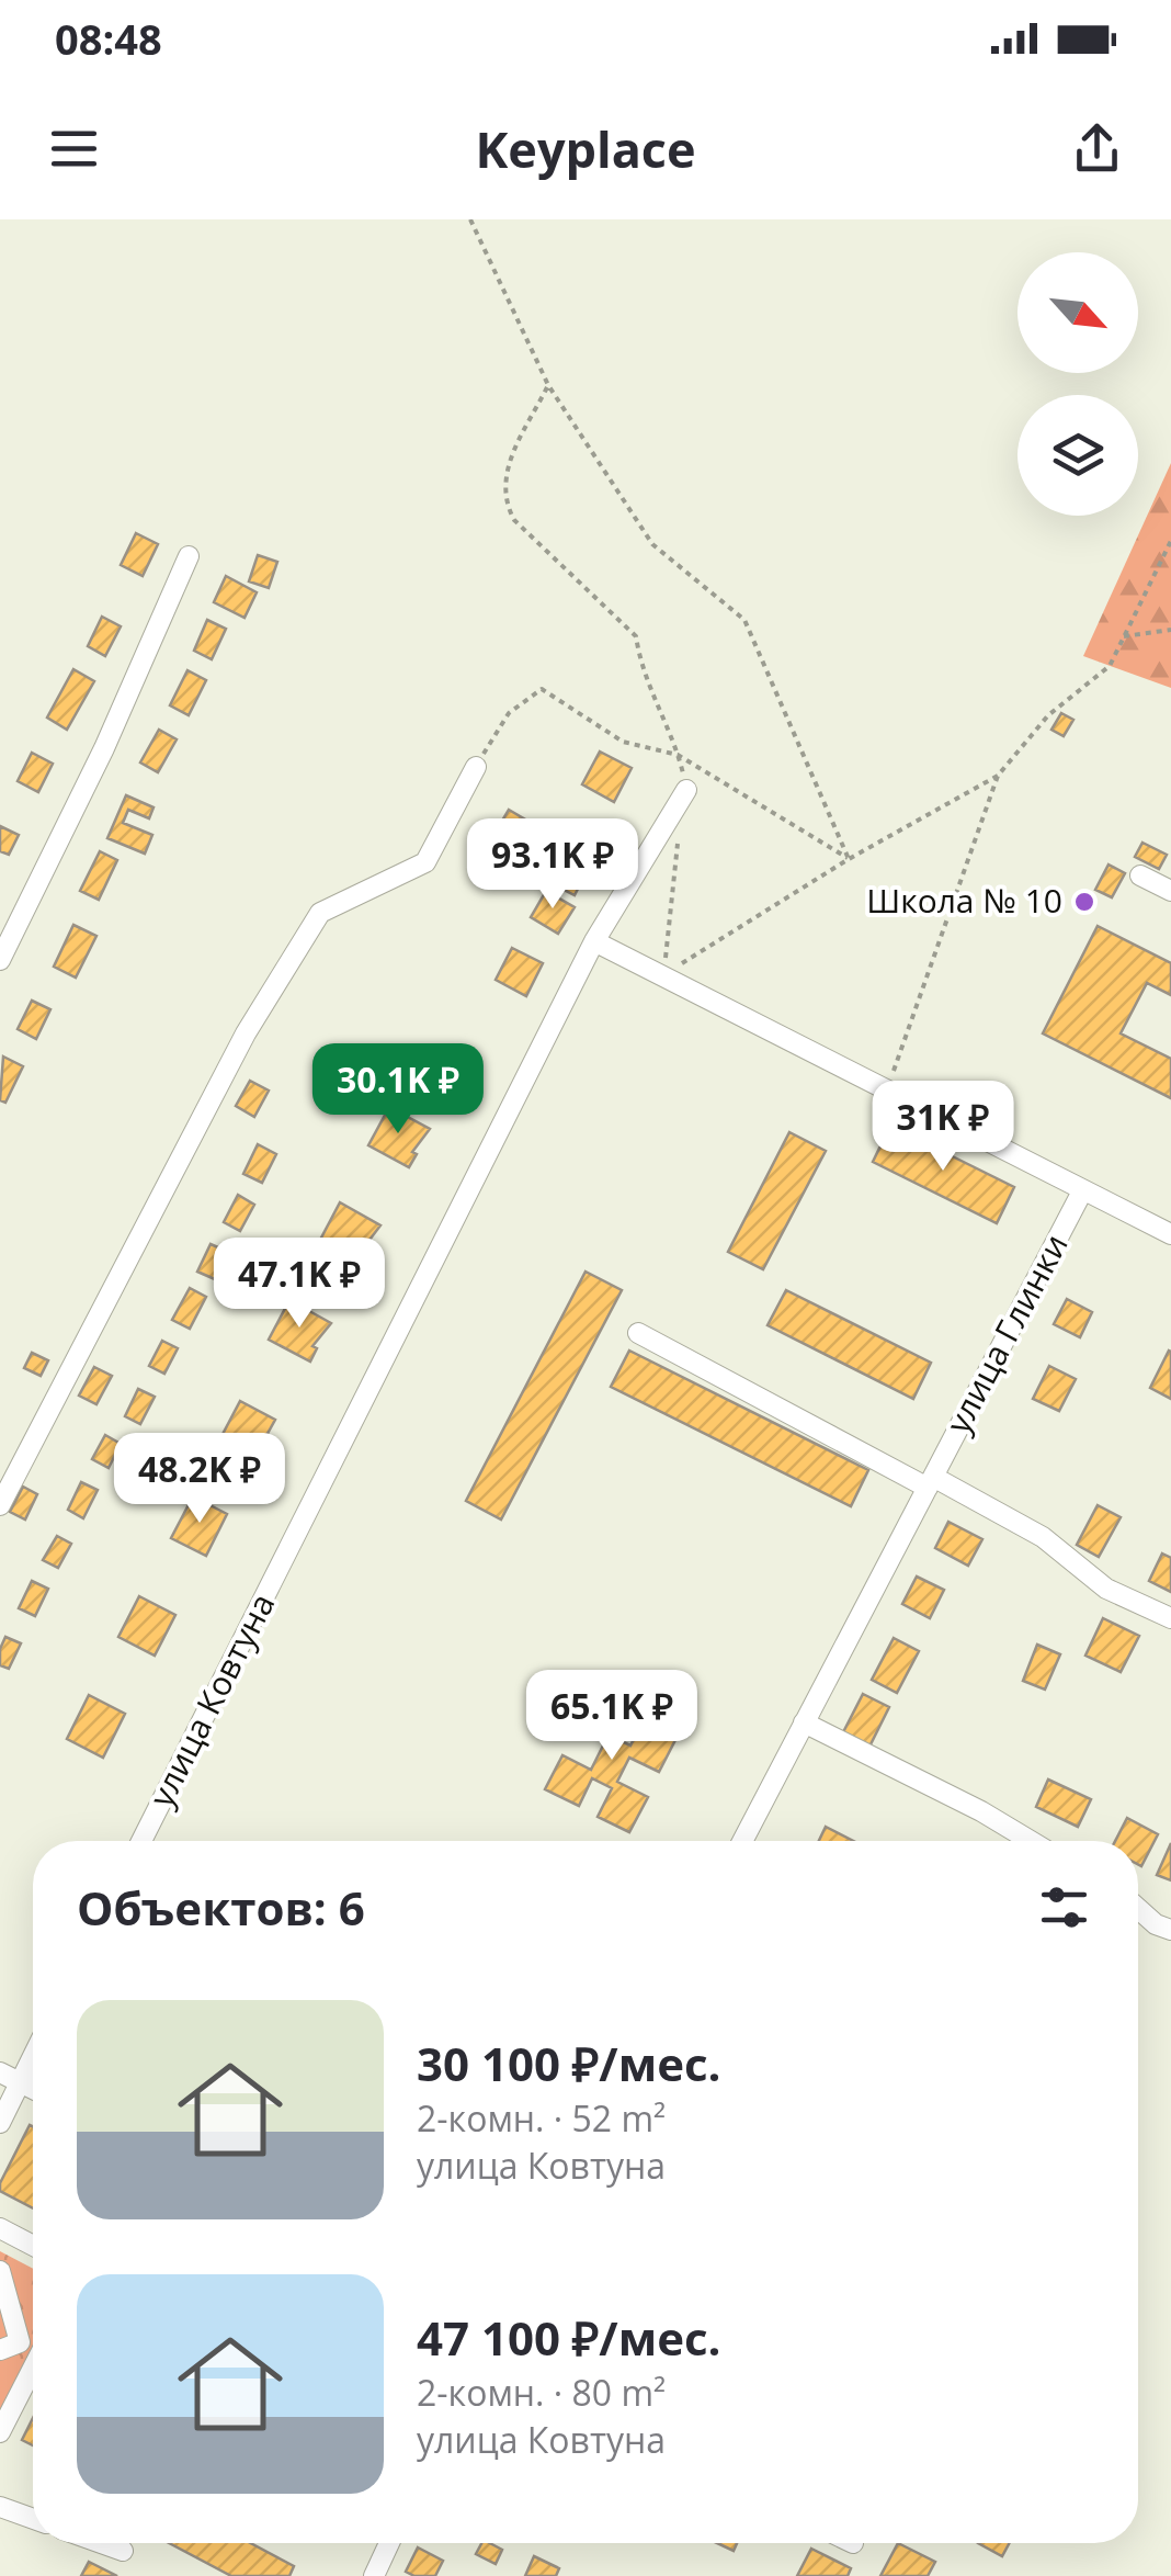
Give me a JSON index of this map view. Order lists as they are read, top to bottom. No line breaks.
{"streets":{"street":["улица Глинки","улица Ковтуна"]},"places":["Школа № 10"],"north":"bottom right","page":{"status":"08:48","header":"Keyplace","price":["93.1K ₽","30.1K ₽","31K ₽","47.1K ₽","48.2K ₽","65.1K ₽"],"heading":"Объектов: 6","list":[{"name":"30 100 ₽/мес.","note":"2-комн. · 52 m² · улица Ковтуна"},{"name":"47 100 ₽/мес.","note":"2-комн. · 80 m² · улица Ковтуна"}]}}
